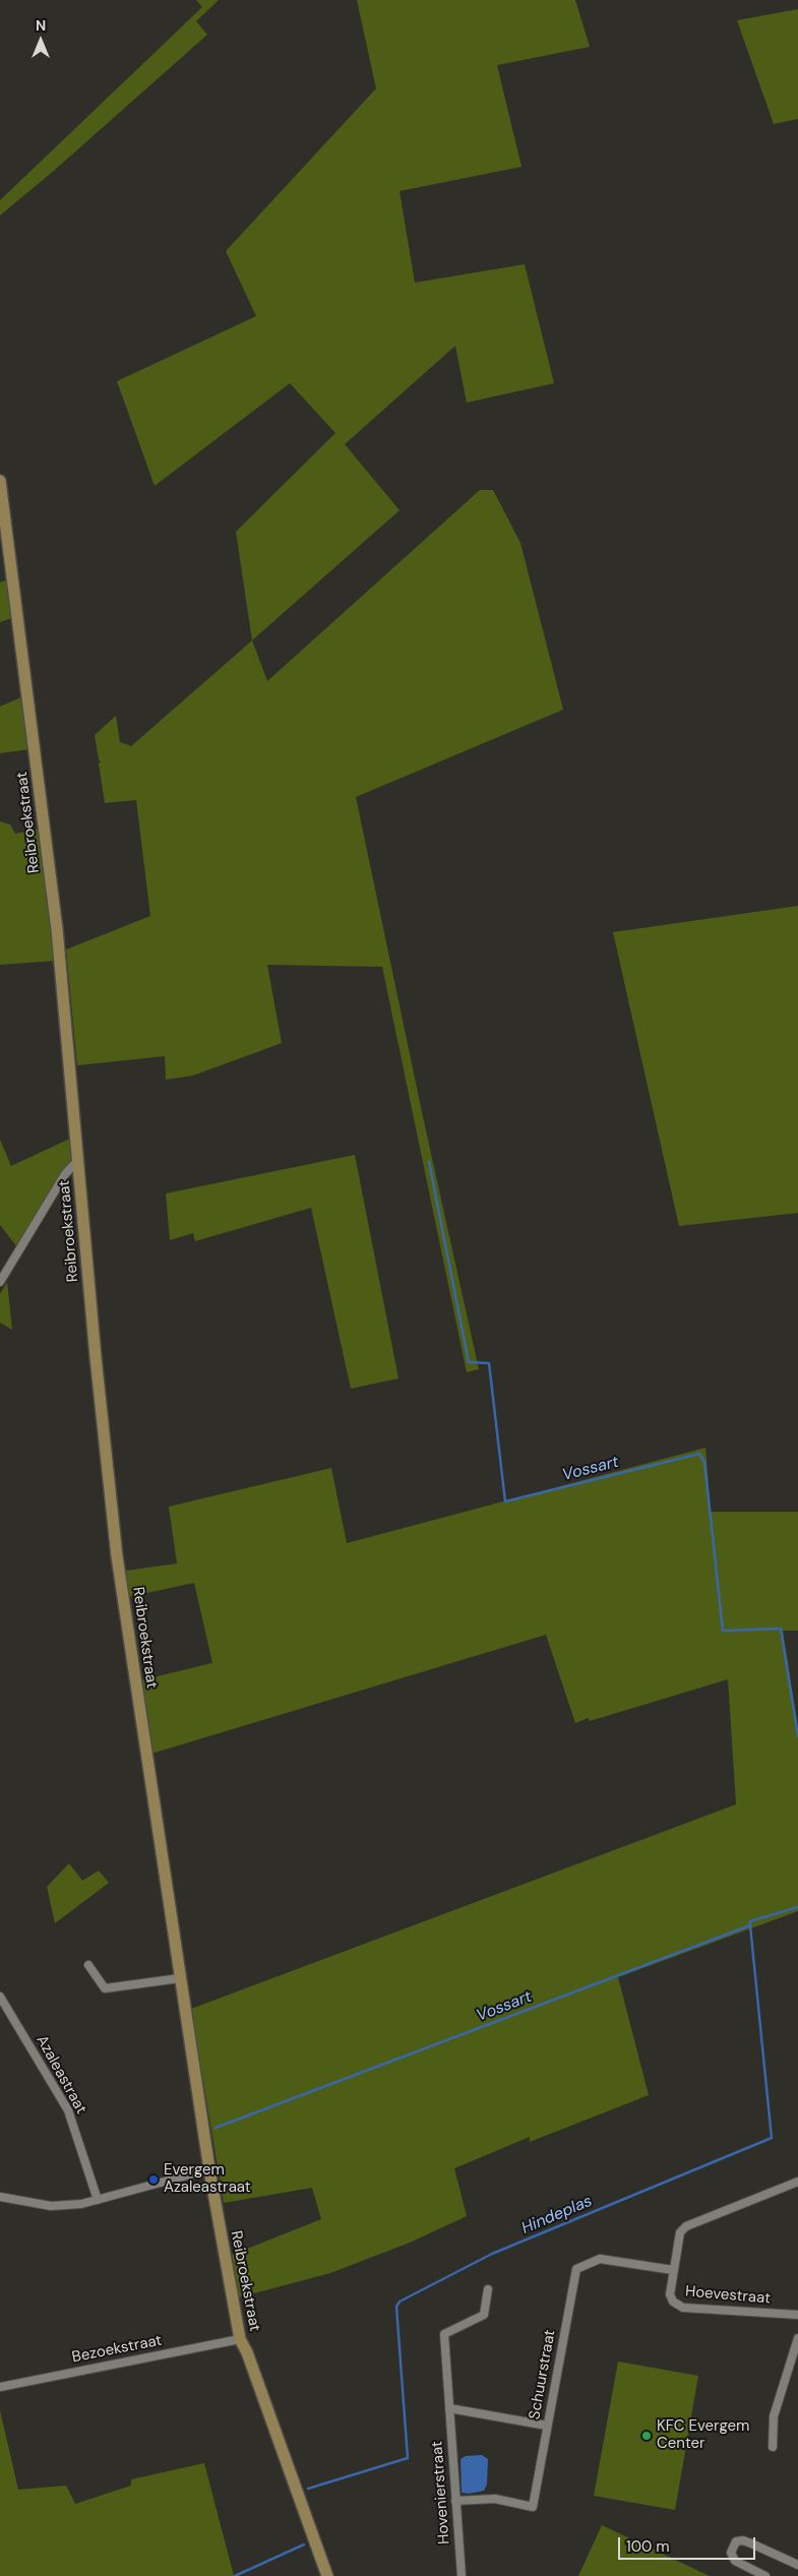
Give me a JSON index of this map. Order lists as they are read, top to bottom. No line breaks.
{"streets":{"street":["Reibroekstraat","Azaleastraat","Hoevestraat","Bezoekstraat","Schuurstraat","Hovenierstraat"]},"crossings":[["Reibroekstraat","Bezoekstraat"],["Hoevestraat","Schuurstraat"],["Schuurstraat","Hovenierstraat"]],"water":["Vossart","Hindeplas"],"places":["Evergem Azaleastraat","KFC Evergem Center"],"scale_bar":"100 m","north":"top"}
